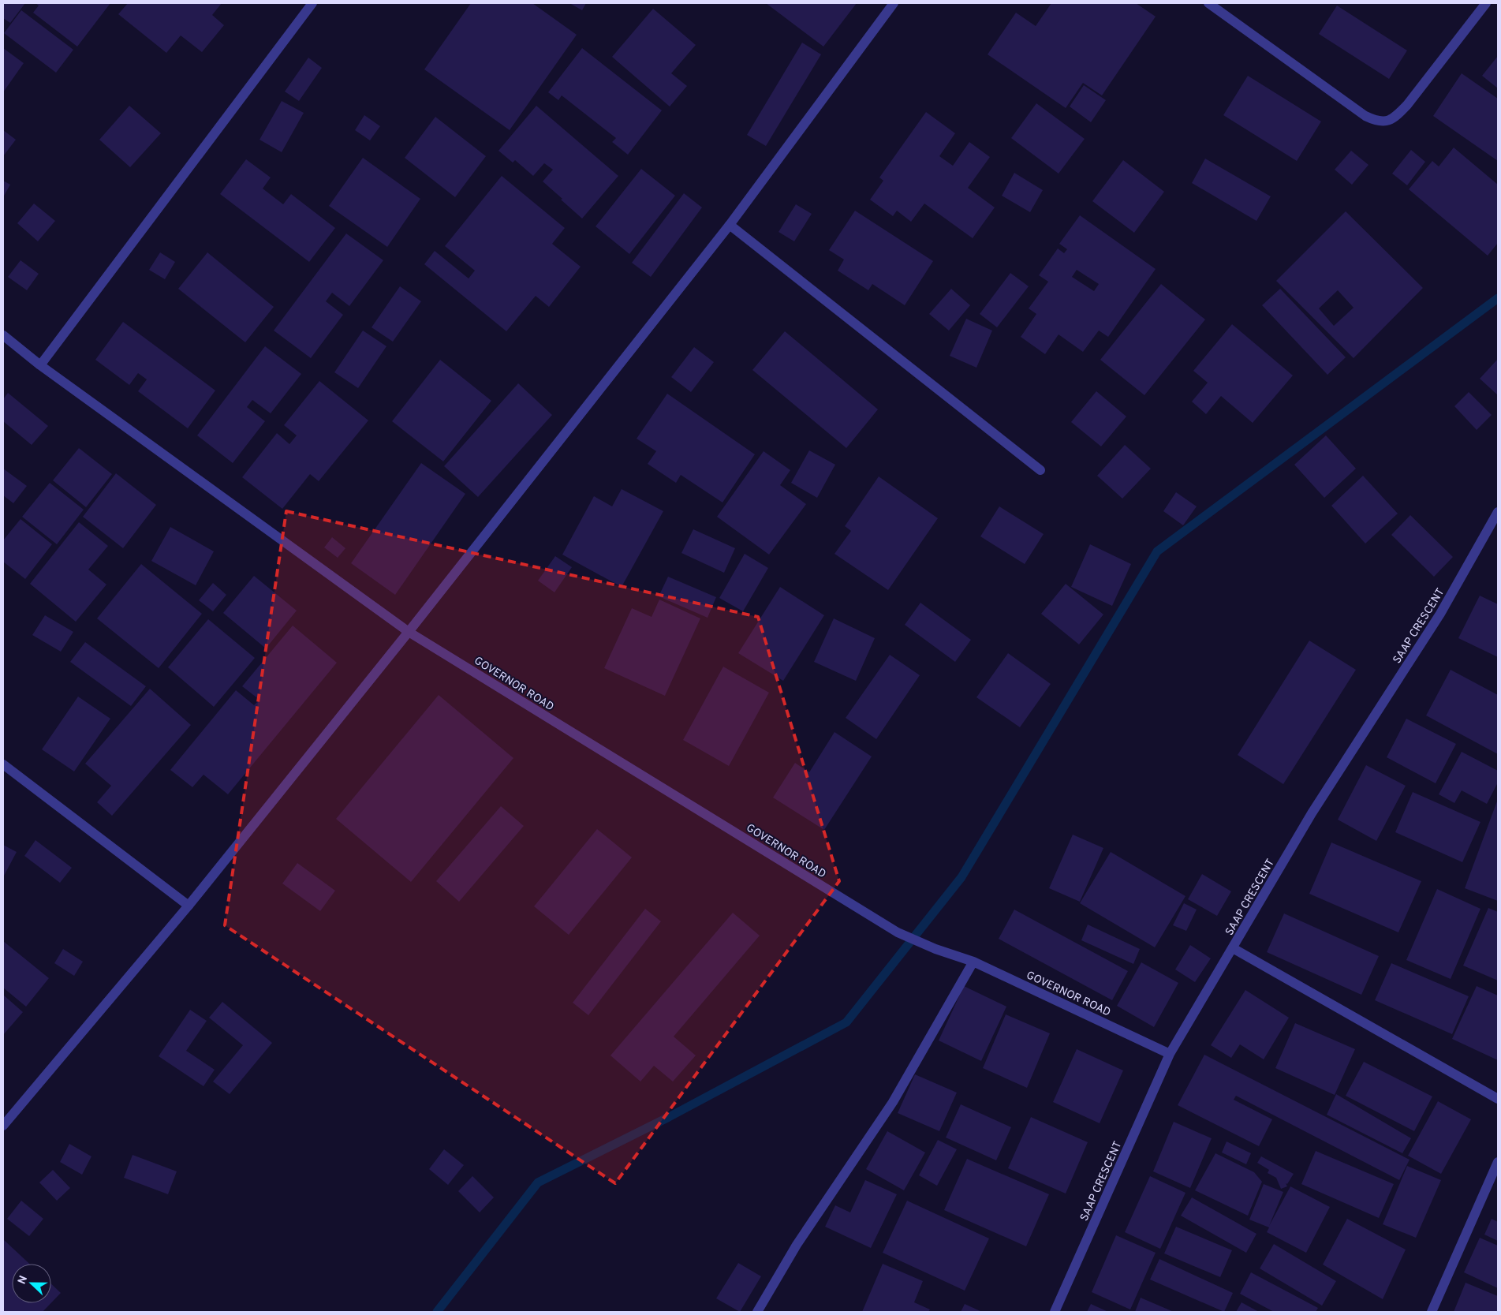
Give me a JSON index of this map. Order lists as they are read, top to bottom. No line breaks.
{"streets":{"street":["SAAP CRESCENT","GOVERNOR ROAD"]},"crossings":[["SAAP CRESCENT","GOVERNOR ROAD"]],"north":"left"}
